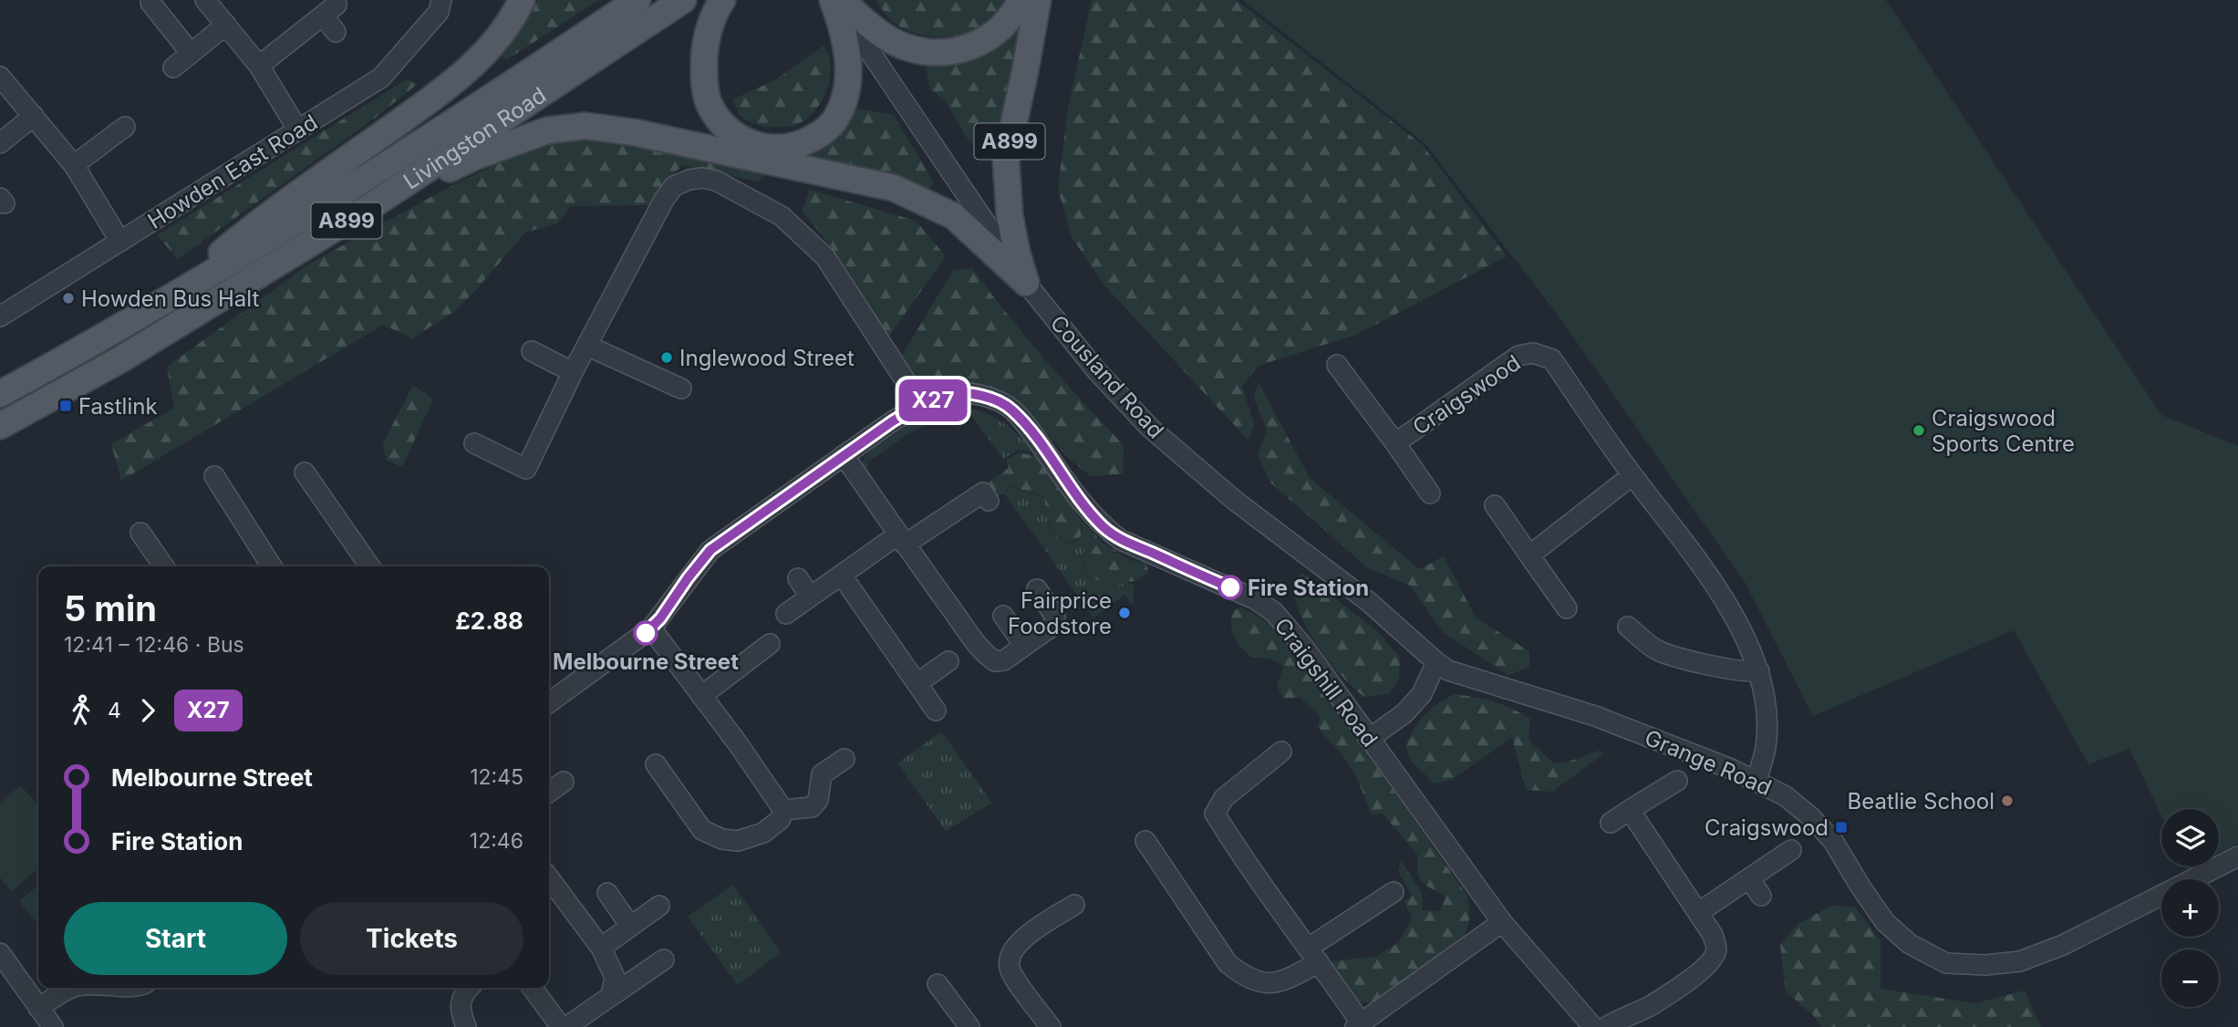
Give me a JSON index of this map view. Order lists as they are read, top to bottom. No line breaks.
{"streets":{"main road":["Livingston Road","A899"],"street":["Howden East Road","Cousland Road","Craigswood","Craigshill Road","Grange Road"]},"crossings":[["Livingston Road","A899"],["A899","Cousland Road"],["Cousland Road","Grange Road"],["Craigswood","Grange Road"]],"places":{"other":["Howden Bus Halt","Inglewood Street","Craigswood Sports Centre","Fire Station","Fairprice Foodstore","Melbourne Street","Beatlie School"],"transit":["Fastlink","Craigswood"]},"lines":["bus line X27"],"page":{"on_map":"X27","heading":["5 min","12:41 – 12:46 · Bus","£2.88"],"legs":["4","X27"],"list":[{"name":"Melbourne Street","value":"12:45"},{"name":"Fire Station","value":"12:46"}],"map_buttons":["+","−"],"buttons":["Start","Tickets"]}}
